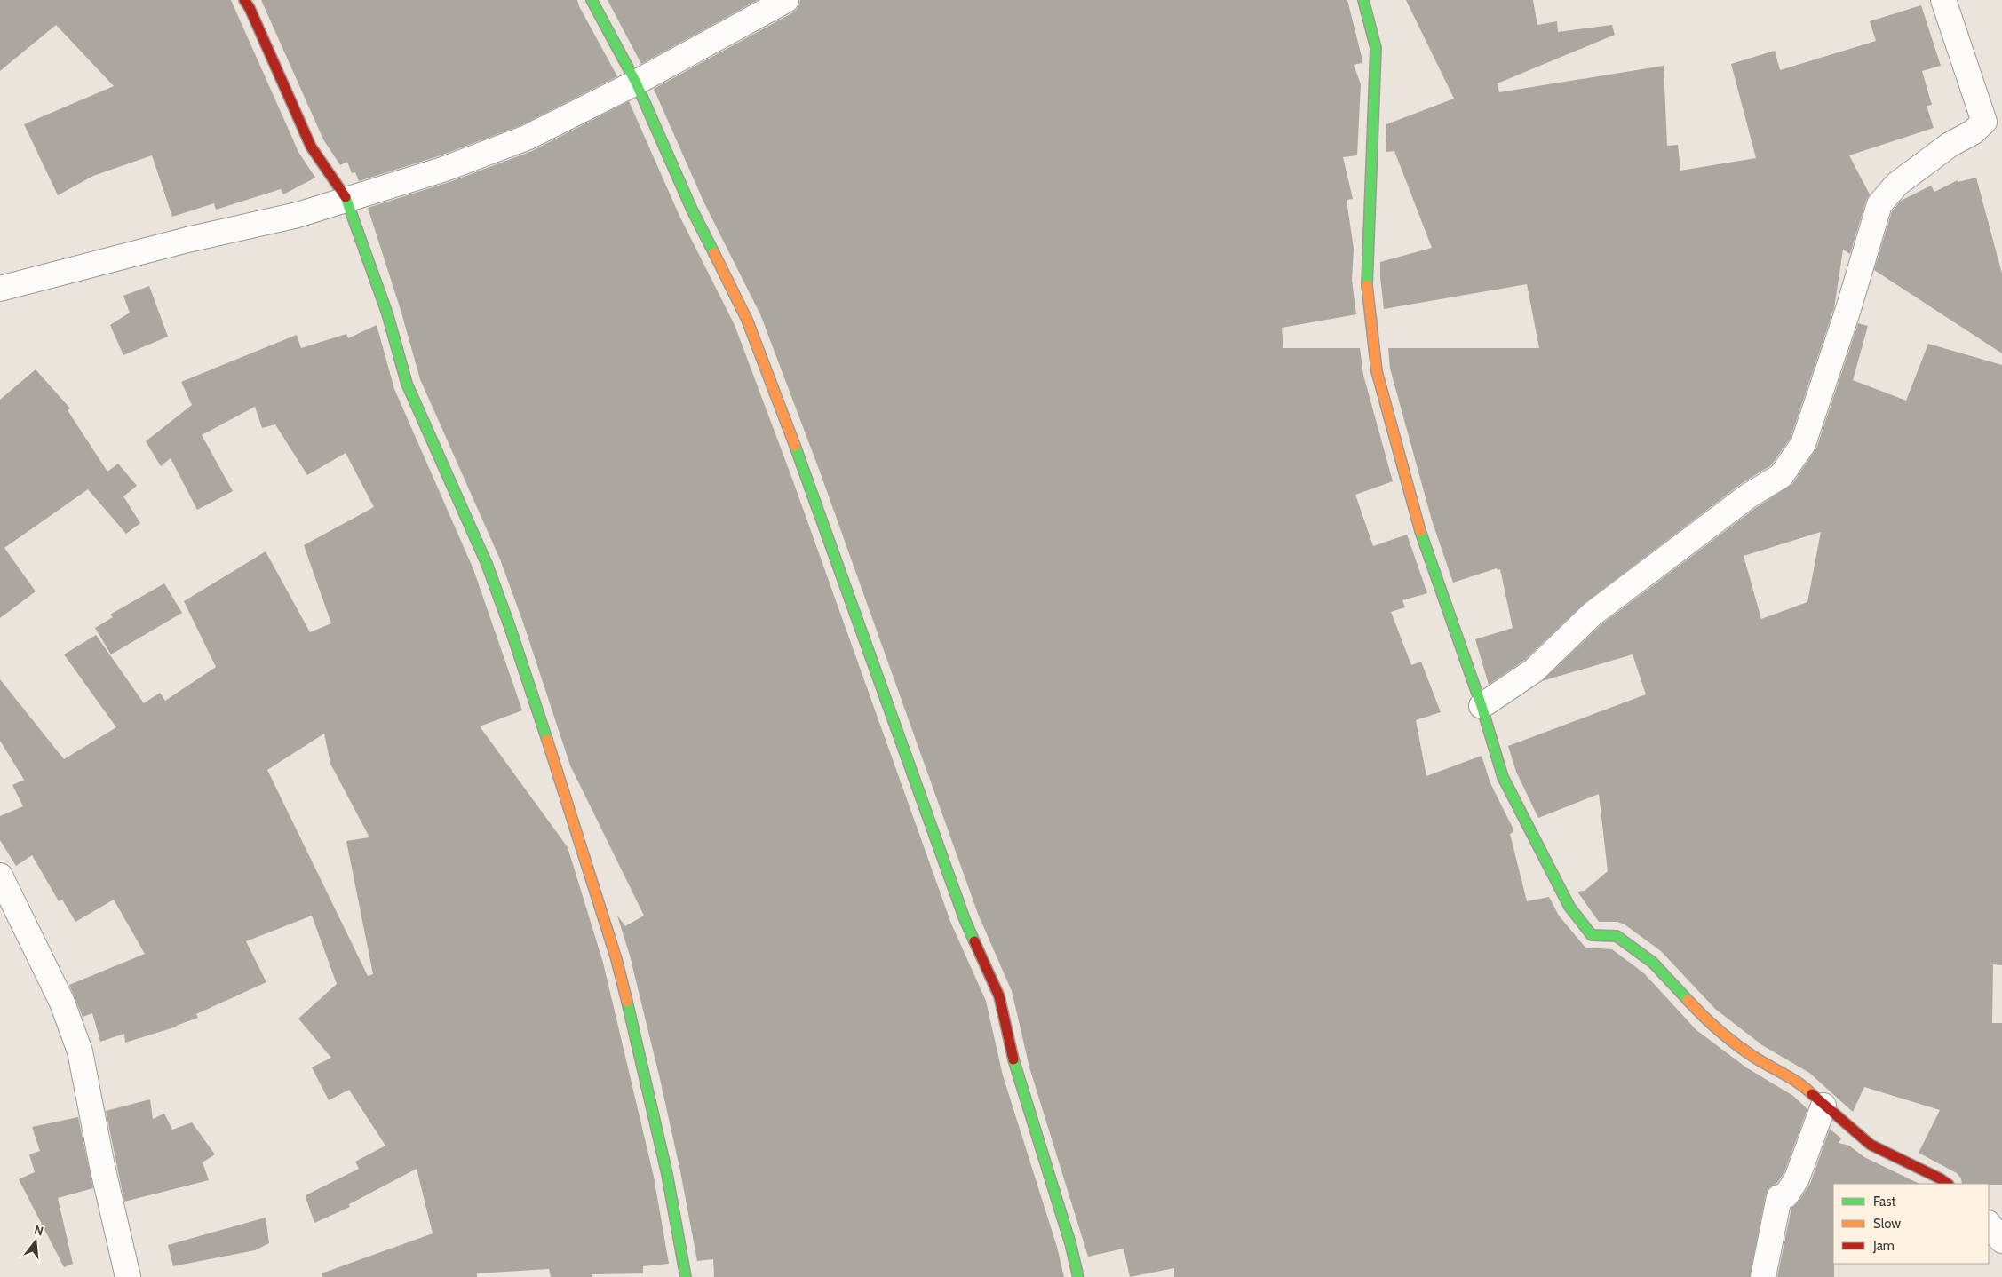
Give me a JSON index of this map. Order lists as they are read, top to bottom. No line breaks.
{"legend":["Fast","Slow","Jam"],"north":"top"}
